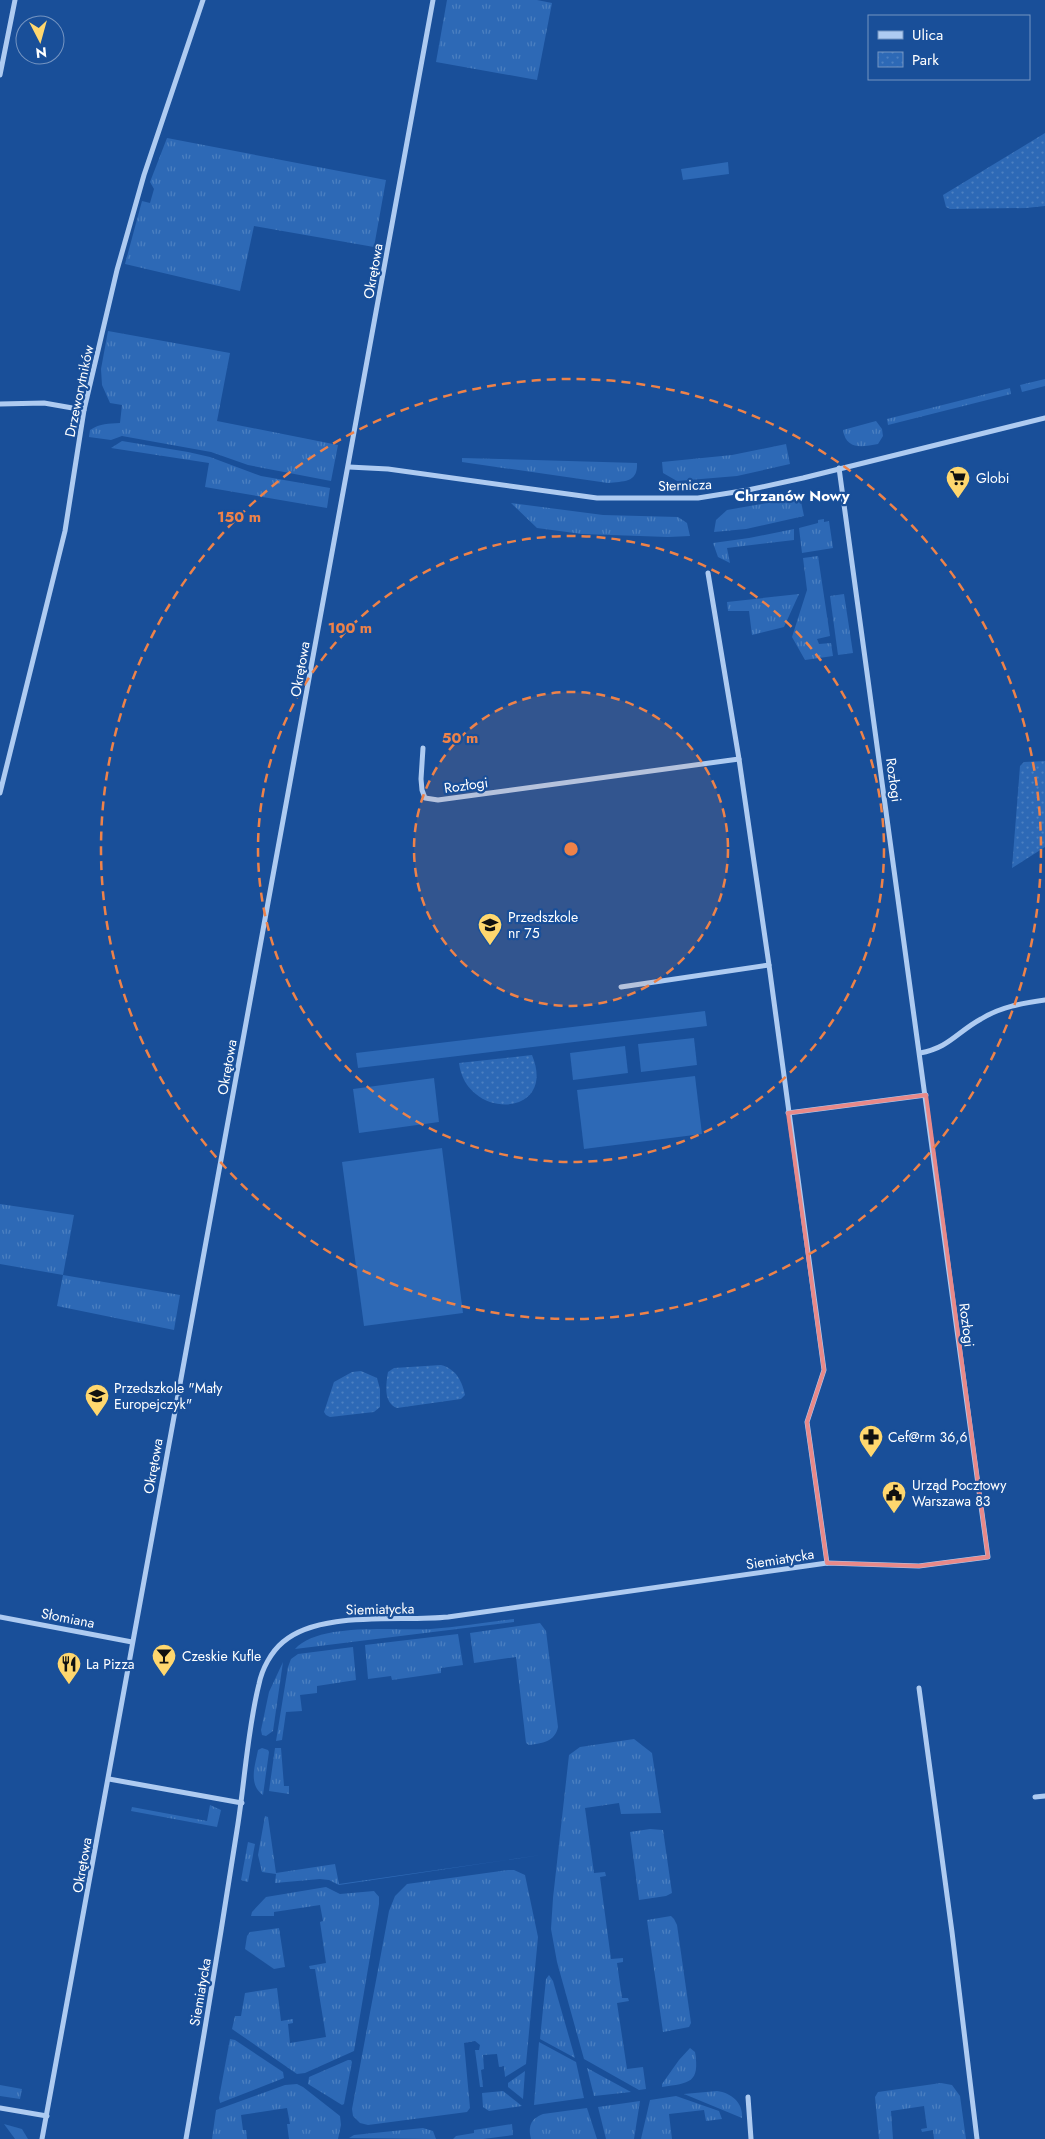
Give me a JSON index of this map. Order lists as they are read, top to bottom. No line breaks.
{"streets":{"street":["Okrętowa","Drzeworytników","Sternicza","Rozłogi","Siemiatycka","Słomiana"]},"crossings":[["Okrętowa","Sternicza"],["Okrętowa","Słomiana"],["Sternicza","Rozłogi"],["Rozłogi","Siemiatycka"]],"districts":["Chrzanów Nowy"],"places":{"supermarket":["Globi"],"school or university":["Przedszkole nr 75","Przedszkole \"Mały Europejczyk\""],"pharmacy":["Cef@rm 36,6"],"public building":["Urząd Pocztowy Warszawa 83"],"bar":["Czeskie Kufle"],"restaurant":["La Pizza"]},"legend":["Ulica","Park"],"north":"bottom","rings":["150 m","100 m","50 m"]}
